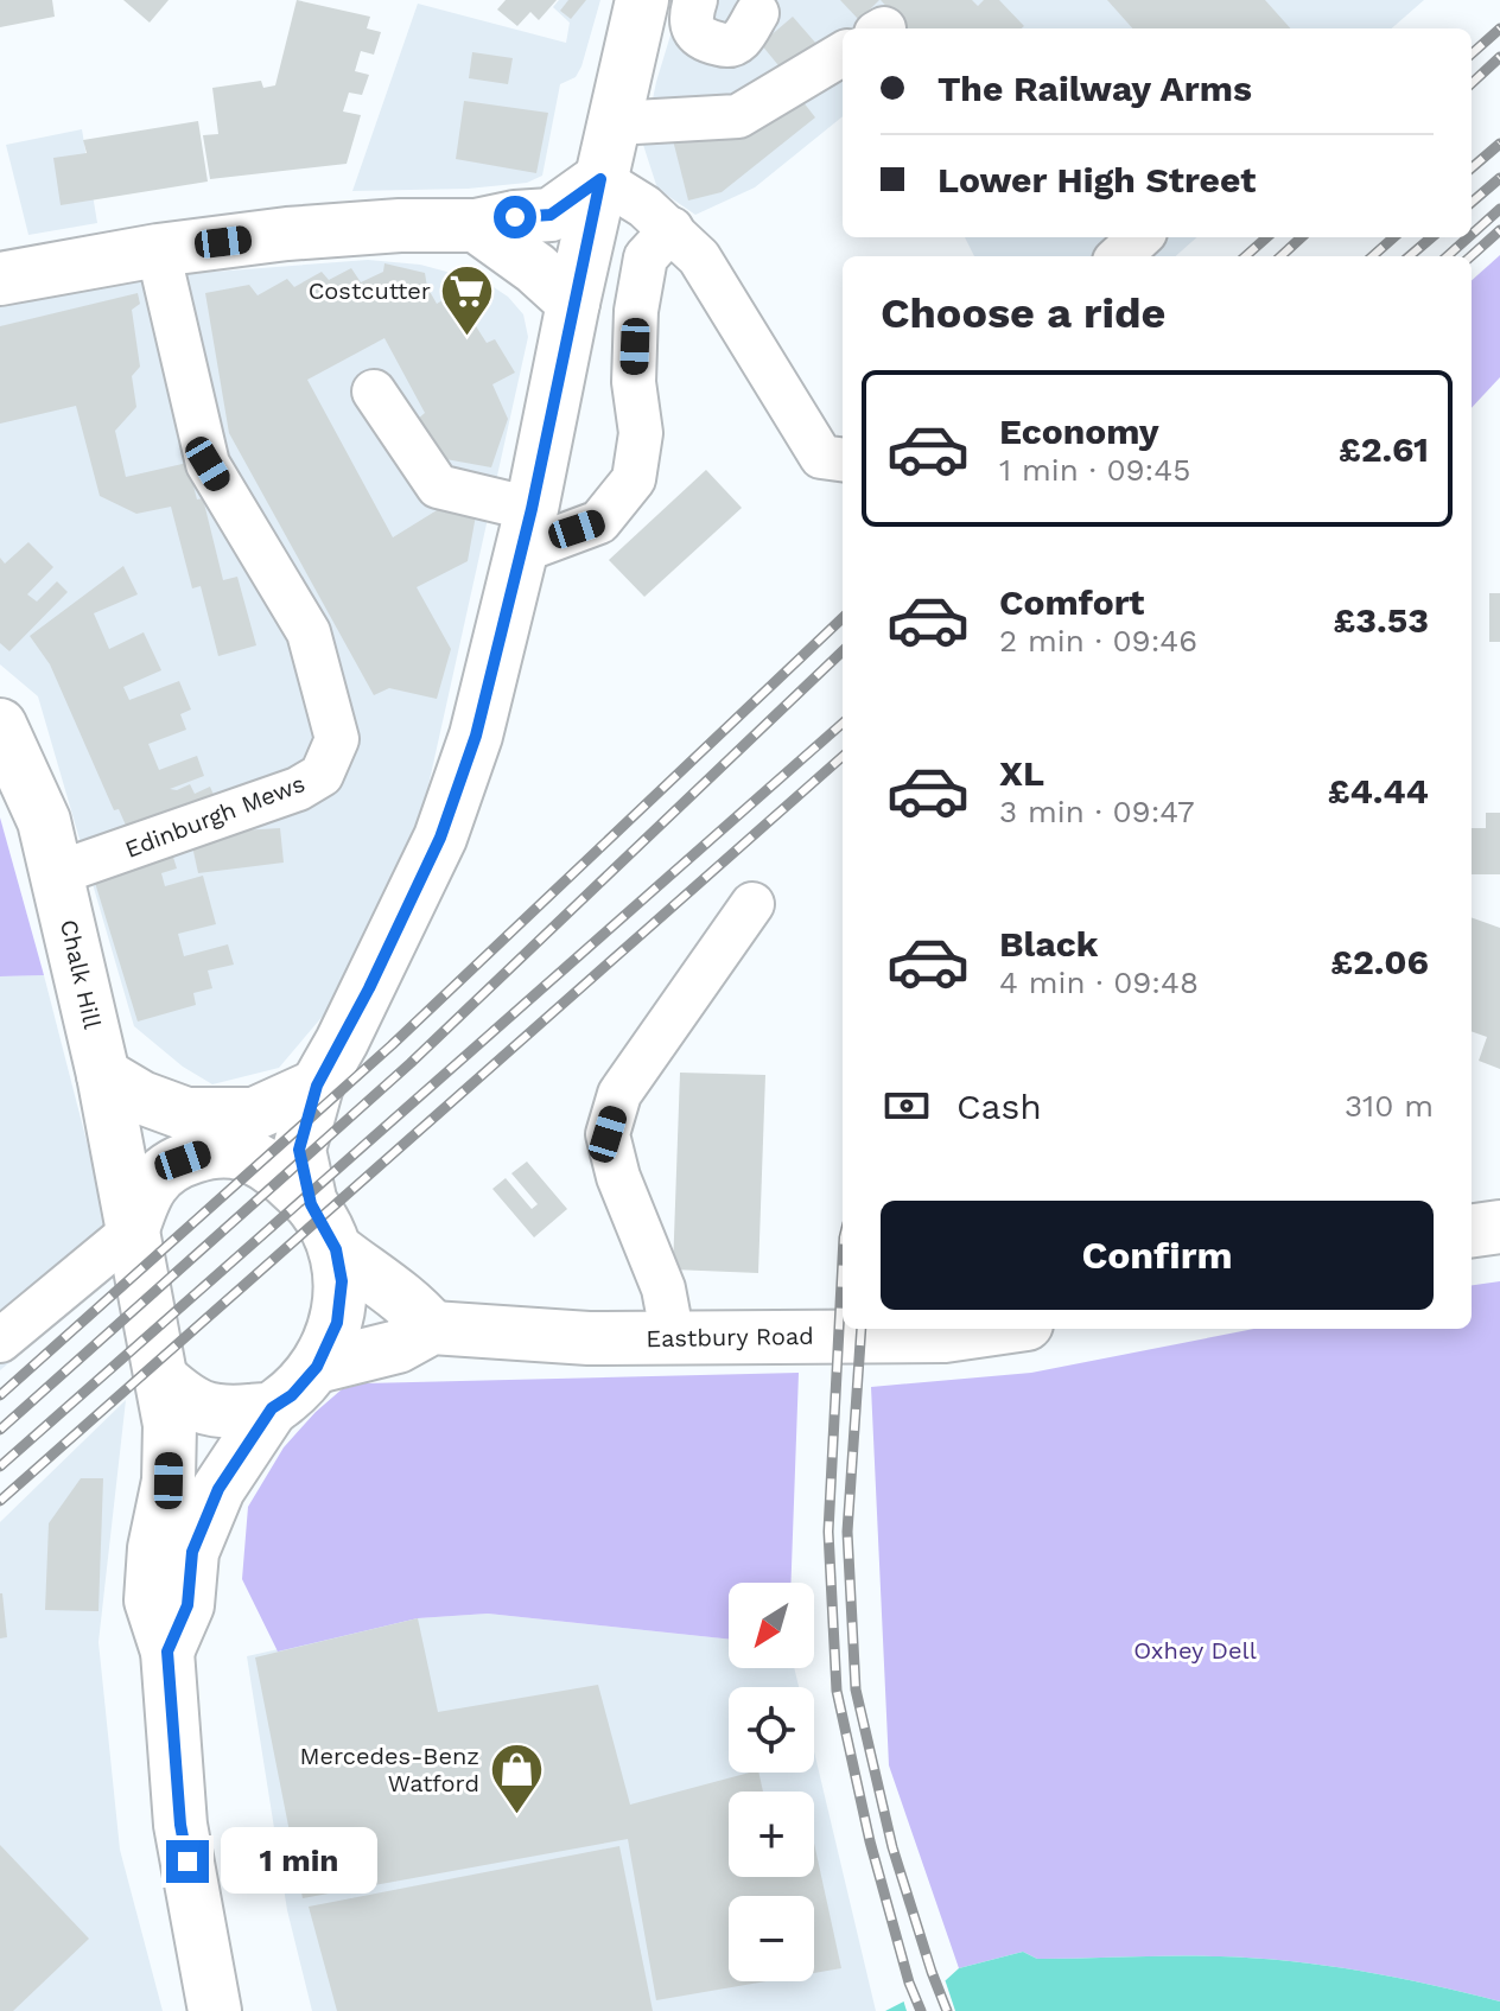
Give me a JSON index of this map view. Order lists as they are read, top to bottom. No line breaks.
{"streets":{"main road":["Chalk Hill","Eastbury Road"],"lane":["Edinburgh Mews"]},"crossings":[["Edinburgh Mews","Chalk Hill"]],"parks":["Oxhey Dell"],"places":{"supermarket":["Costcutter"],"shop":["Mercedes-Benz Watford"]},"north":"bottom left","page":{"banner":["The Railway Arms","Lower High Street"],"heading":"Choose a ride","list":[{"name":"Economy","note":"1 min · 09:45","value":"£2.61"},{"name":"Comfort","note":"2 min · 09:46","value":"£3.53"},{"name":"XL","note":"3 min · 09:47","value":"£4.44"},{"name":"Black","note":"4 min · 09:48","value":"£2.06"}],"pay":["Cash","310 m"],"buttons":"Confirm","map_buttons":["+","−"],"bubble":"1 min"}}
